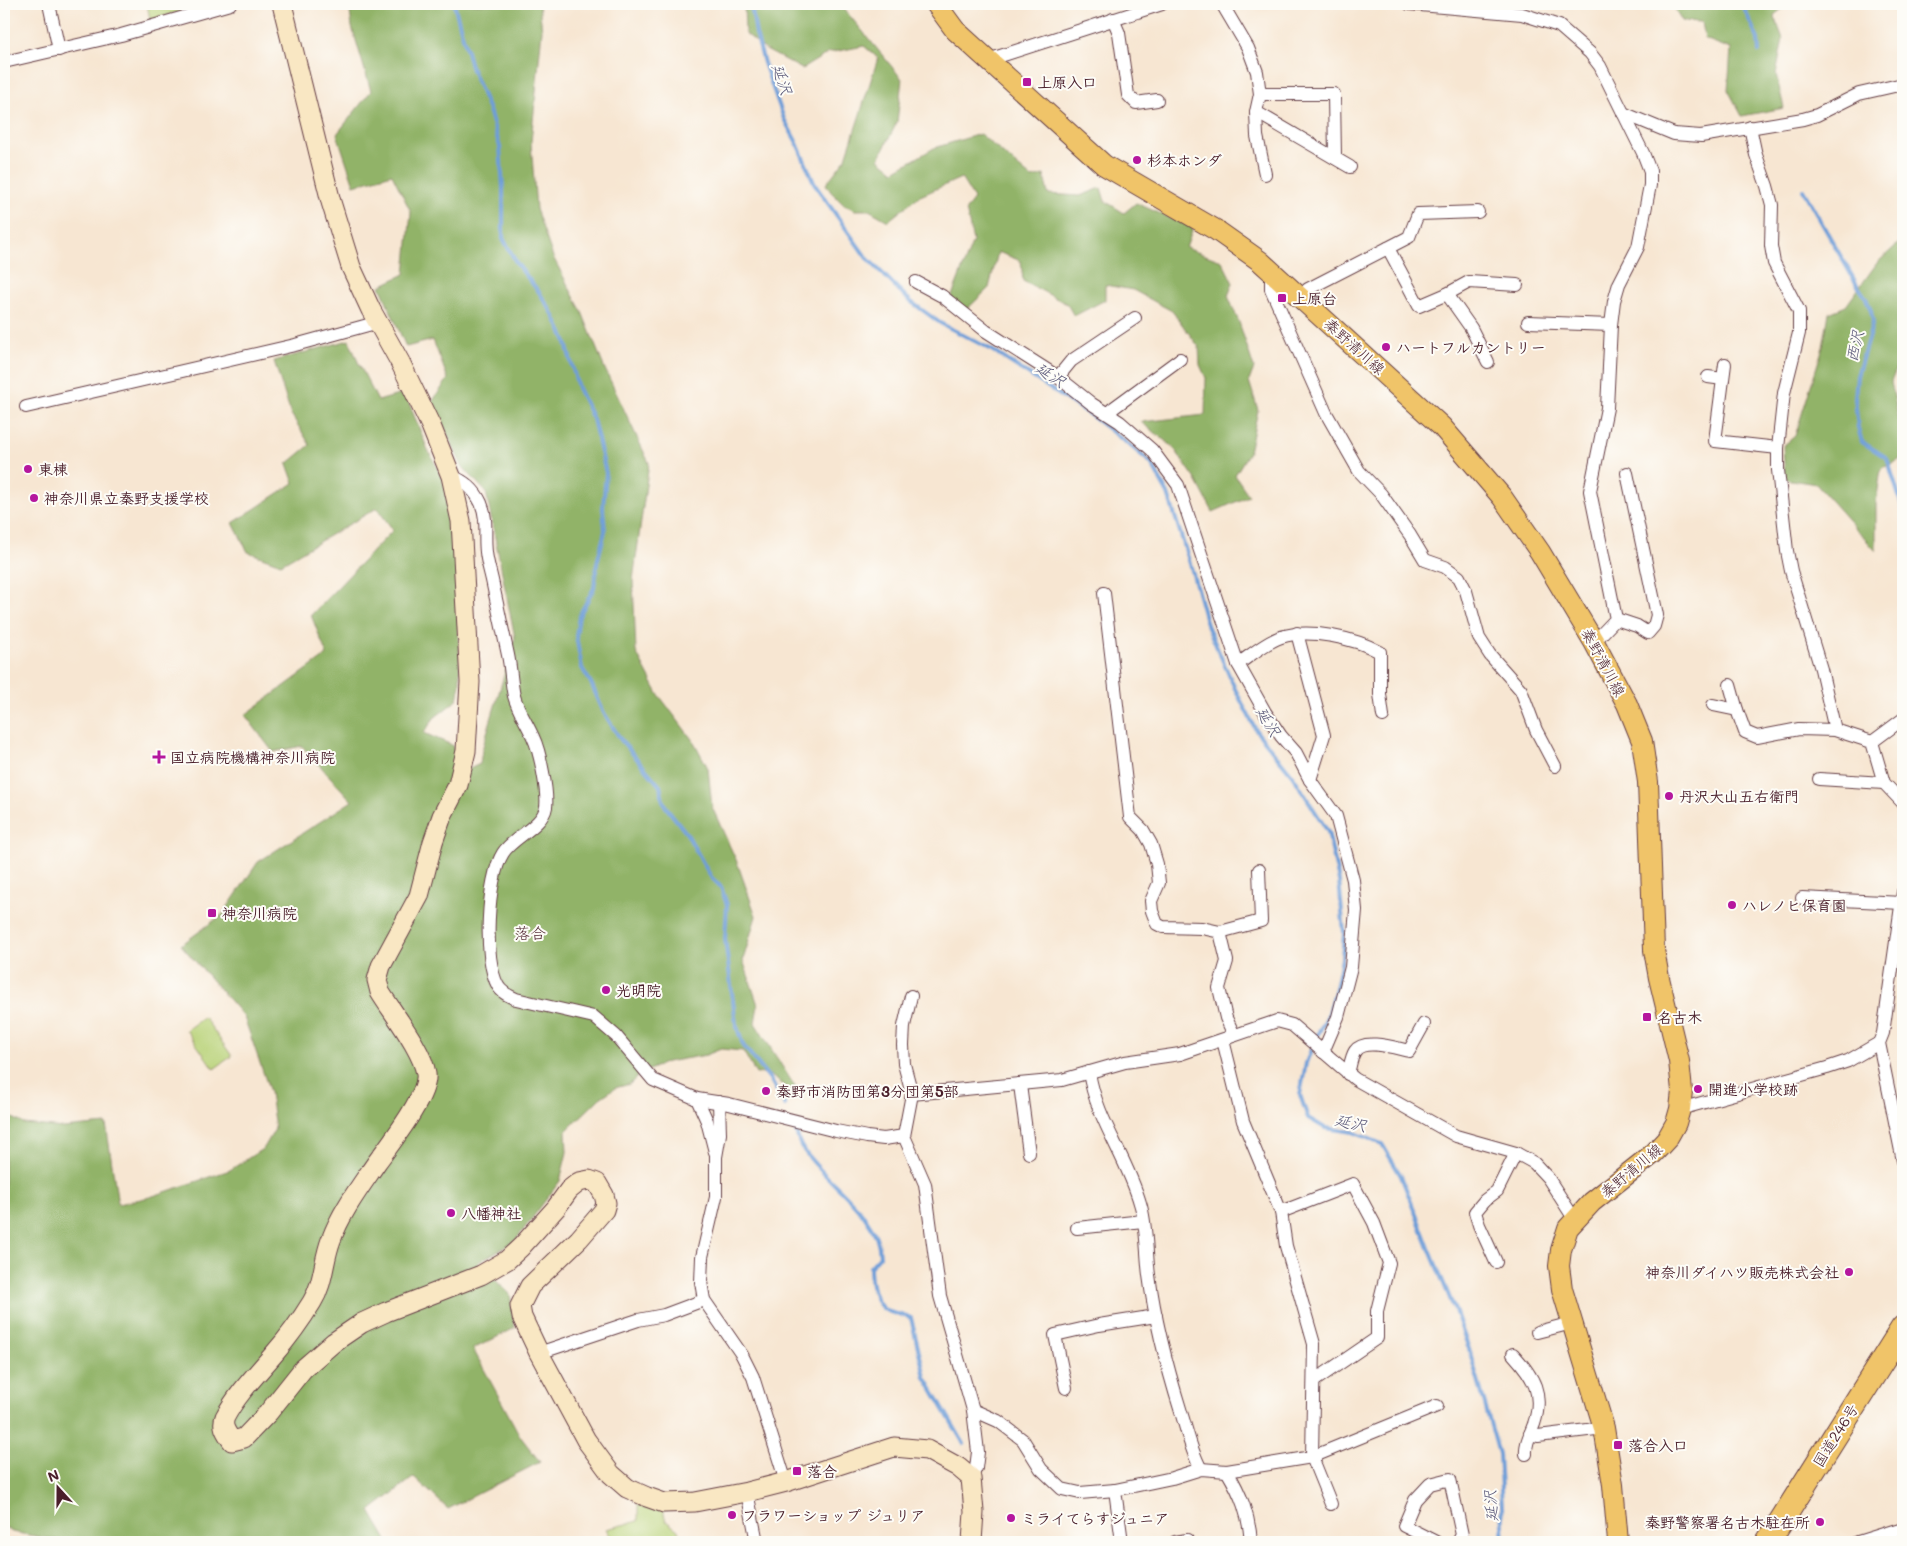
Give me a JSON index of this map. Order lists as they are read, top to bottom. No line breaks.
{"streets":{"highway":["国道246号"],"main road":["秦野清川線"]},"districts":["落合"],"water":["延沢","西沢"],"places":{"transit":["上原入口","上原台","神奈川病院","名古木","落合入口","落合"],"other":["杉本ホンダ","ハートフルカントリー","東棟","神奈川県立秦野支援学校","丹沢大山五右衛門","ハレノヒ保育園","光明院","開進小学校跡","秦野市消防団第3分団第5部","八幡神社","神奈川ダイハツ販売株式会社","フラワーショップ ジュリア","ミライてらすジュニア","秦野警察署名古木駐在所"],"health":["国立病院機構神奈川病院"]},"north":"top"}
